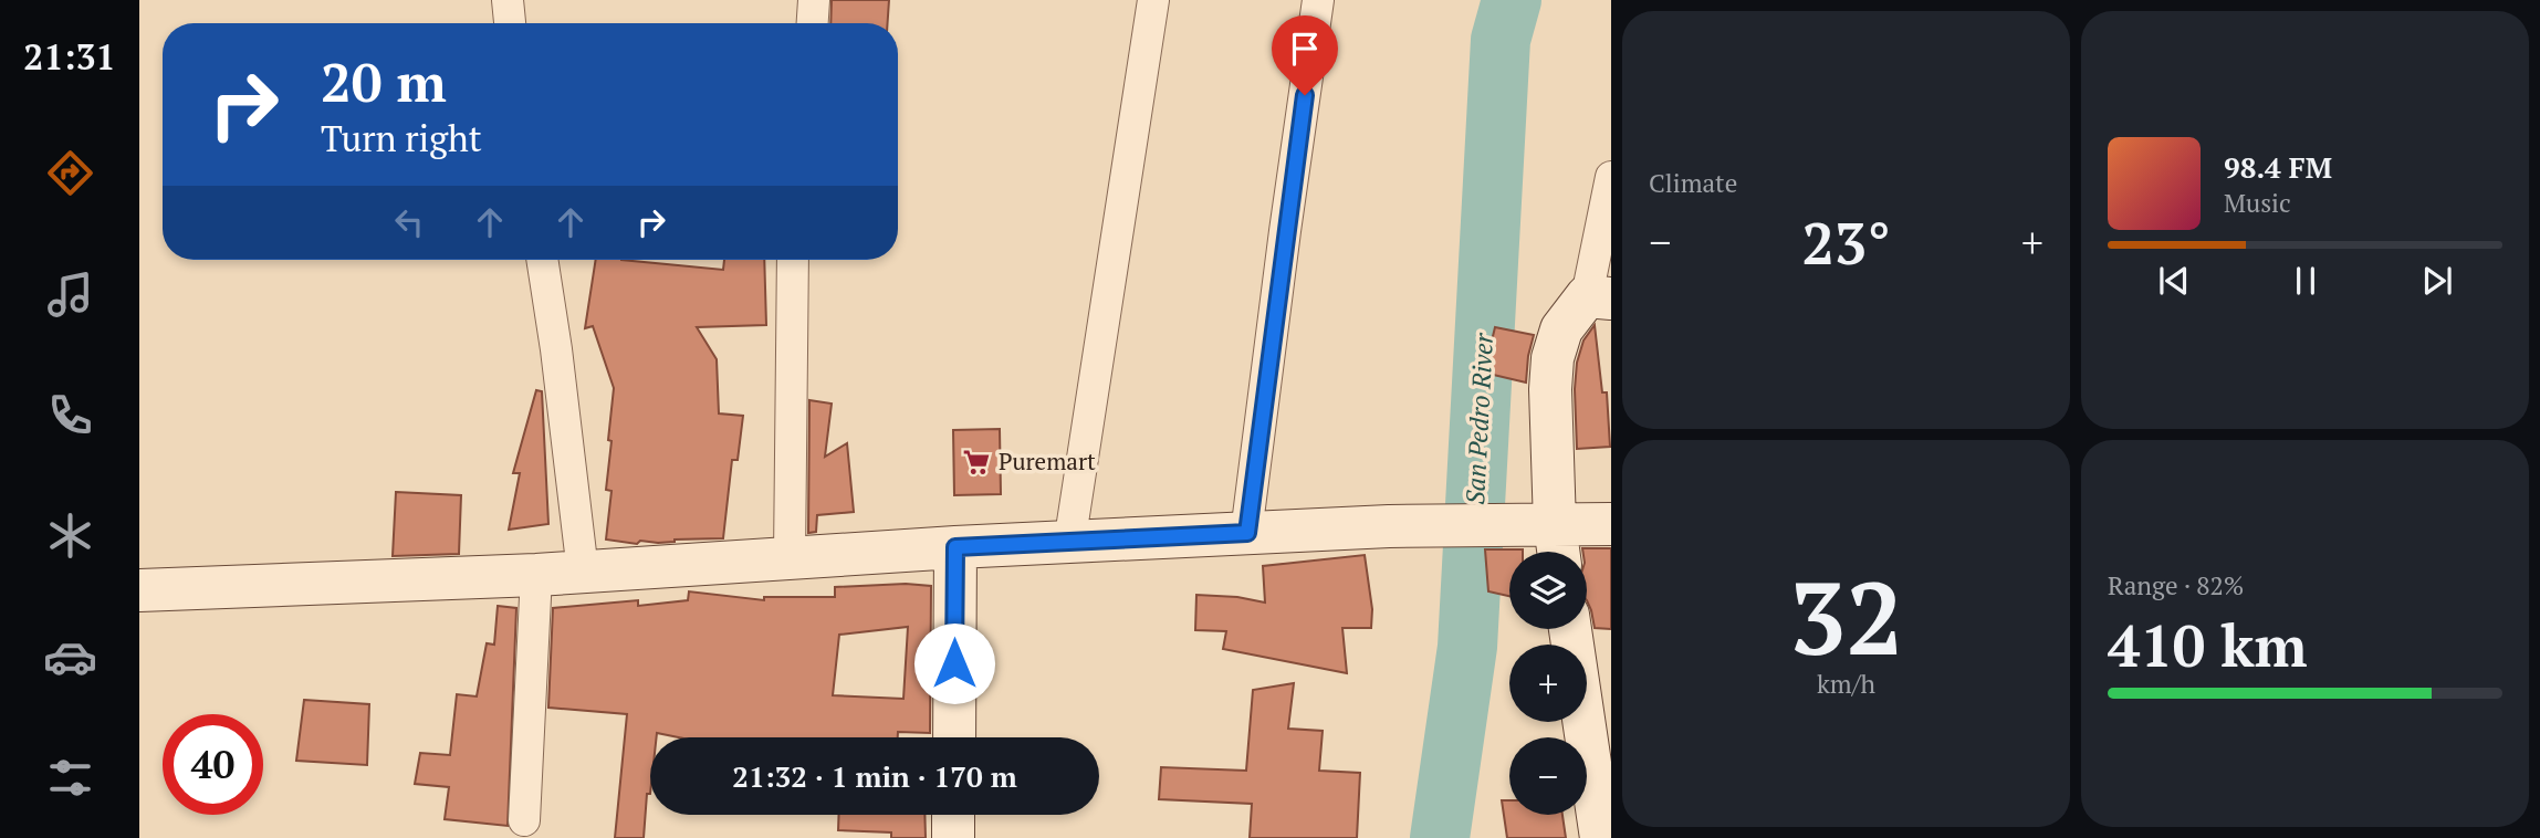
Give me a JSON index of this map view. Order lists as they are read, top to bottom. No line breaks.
{"water":["San Pedro River"],"places":{"supermarket":["Puremart"]},"page":{"tabs":"21:31","tile":["Climate",["32","km/h"],["Range · 82%","410 km"]],"turn":["20 m","Turn right"],"song":["98.4 FM","Music"],"heat":["−","23°","+"],"map_buttons":["+","−"],"limit":"40","trip":"21:32 · 1 min · 170 m"}}
